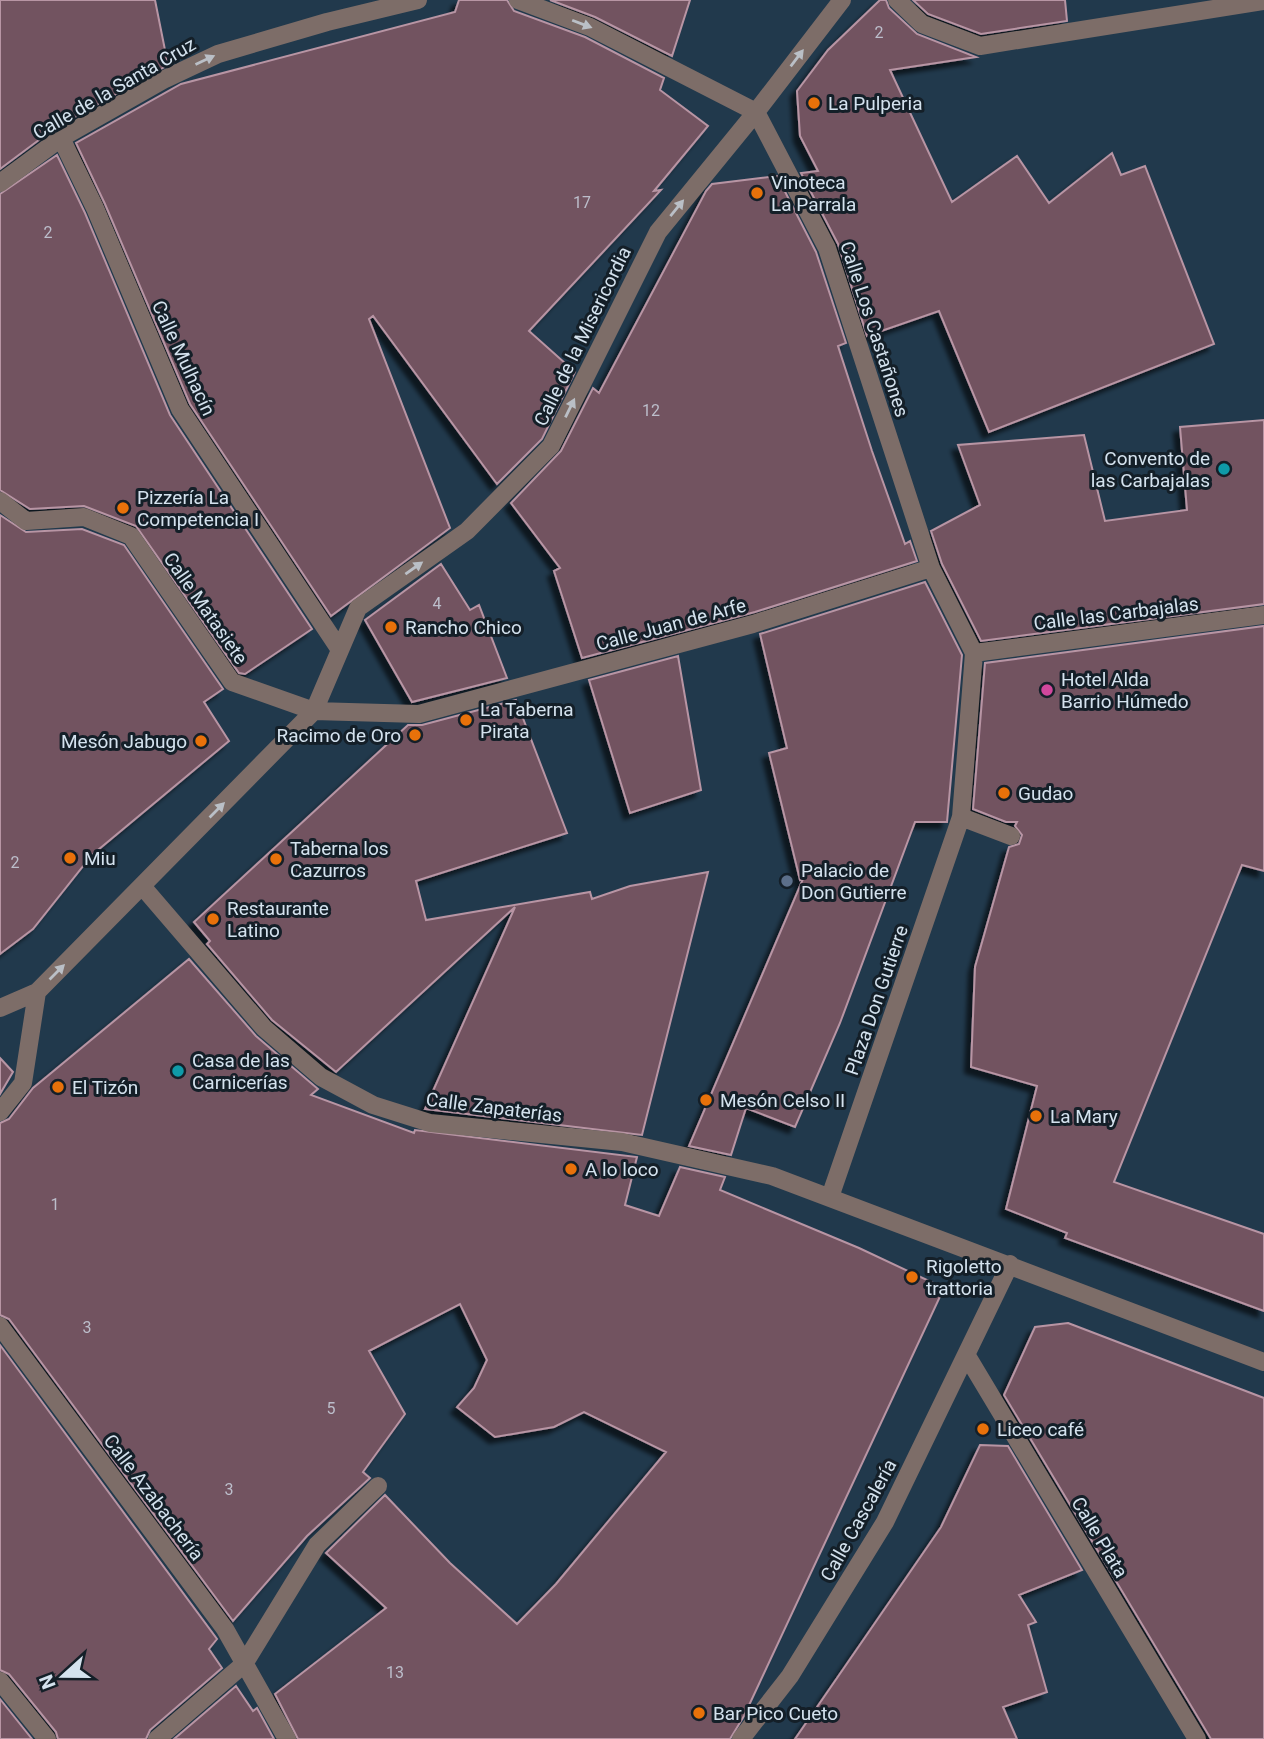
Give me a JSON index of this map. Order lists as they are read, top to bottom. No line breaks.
{"streets":{"street":["Calle de la Santa Cruz","Calle Los Castañones","Calle de la Misericordia","Calle Mulhacín","Calle Matasiete","Calle las Carbajalas","Calle Juan de Arfe","Plaza Don Gutierre","Calle Zapaterías","Calle Azabachería","Calle Cascalería","Calle Plata"]},"crossings":[["Calle de la Santa Cruz","Calle Mulhacín"],["Calle Los Castañones","Calle de la Misericordia"],["Calle Los Castañones","Calle las Carbajalas"],["Calle Los Castañones","Calle Juan de Arfe"],["Calle Los Castañones","Plaza Don Gutierre"],["Calle de la Misericordia","Calle Mulhacín"],["Calle Matasiete","Calle Juan de Arfe"],["Calle las Carbajalas","Plaza Don Gutierre"],["Plaza Don Gutierre","Calle Zapaterías"],["Calle Zapaterías","Calle Cascalería"],["Calle Cascalería","Calle Plata"]],"one_way":["Calle de la Santa Cruz","Calle de la Misericordia"],"places":["La Pulperia","Vinoteca La Parrala","Convento de las Carbajalas","Pizzería La Competencia I","Rancho Chico","Hotel Alda Barrio Húmedo","La Taberna Pirata","Racimo de Oro","Mesón Jabugo","Gudao","Miu","Taberna los Cazurros","Palacio de Don Gutierre","Restaurante Latino","Casa de las Carnicerías","El Tizón","Mesón Celso II","La Mary","A lo loco","Rigoletto trattoria","Liceo café","Bar Pico Cueto"],"house_numbers":["2","17","2","12","4","2","1","3","5","3","13"],"north":"left"}
